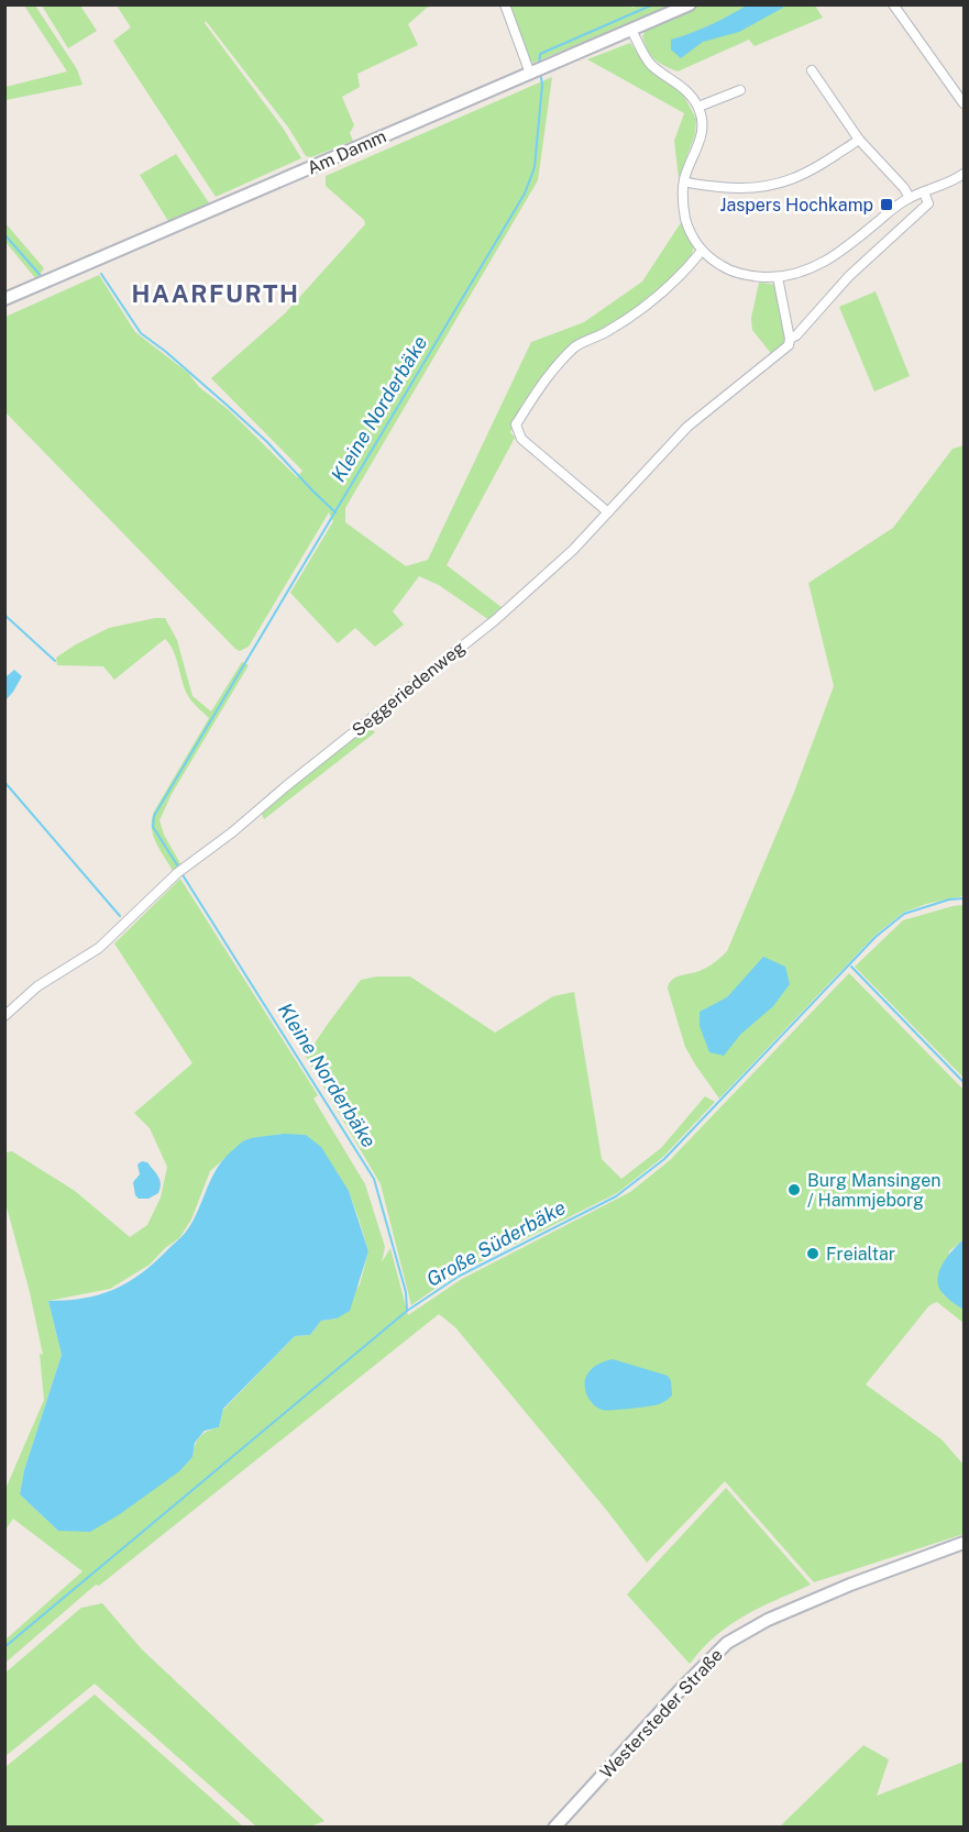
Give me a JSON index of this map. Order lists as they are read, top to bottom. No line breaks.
{"streets":{"main road":["Am Damm","Westersteder Straße"],"street":["Seggeriedenweg"]},"districts":["HAARFURTH"],"water":["Kleine Norderbäke","Große Süderbäke"],"places":{"transit":["Jaspers Hochkamp"],"other":["Burg Mansingen / Hammjeborg","Freialtar"]}}
